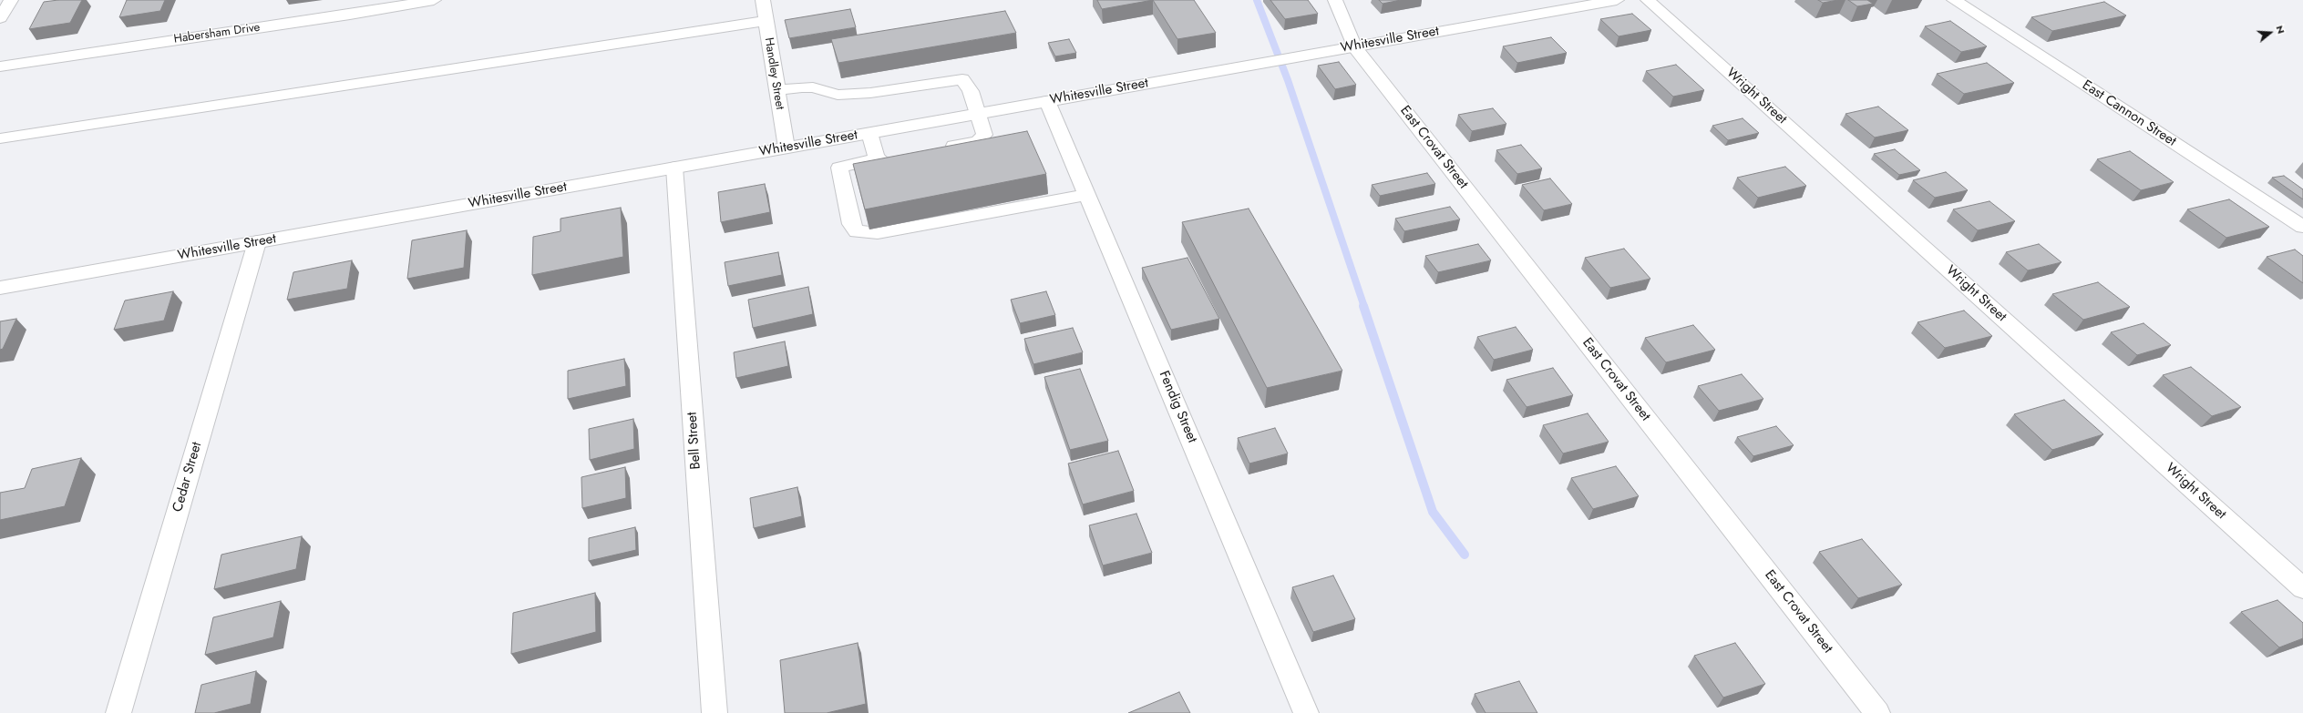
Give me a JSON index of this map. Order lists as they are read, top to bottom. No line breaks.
{"streets":{"street":["Habersham Drive","Whitesville Street","Handley Street","Wright Street","East Cannon Street","East Crovat Street","Fendig Street","Bell Street","Cedar Street"]},"crossings":[["Whitesville Street","Handley Street"],["Whitesville Street","East Crovat Street"],["Whitesville Street","Fendig Street"],["Whitesville Street","Bell Street"],["Whitesville Street","Cedar Street"]],"north":"right"}
